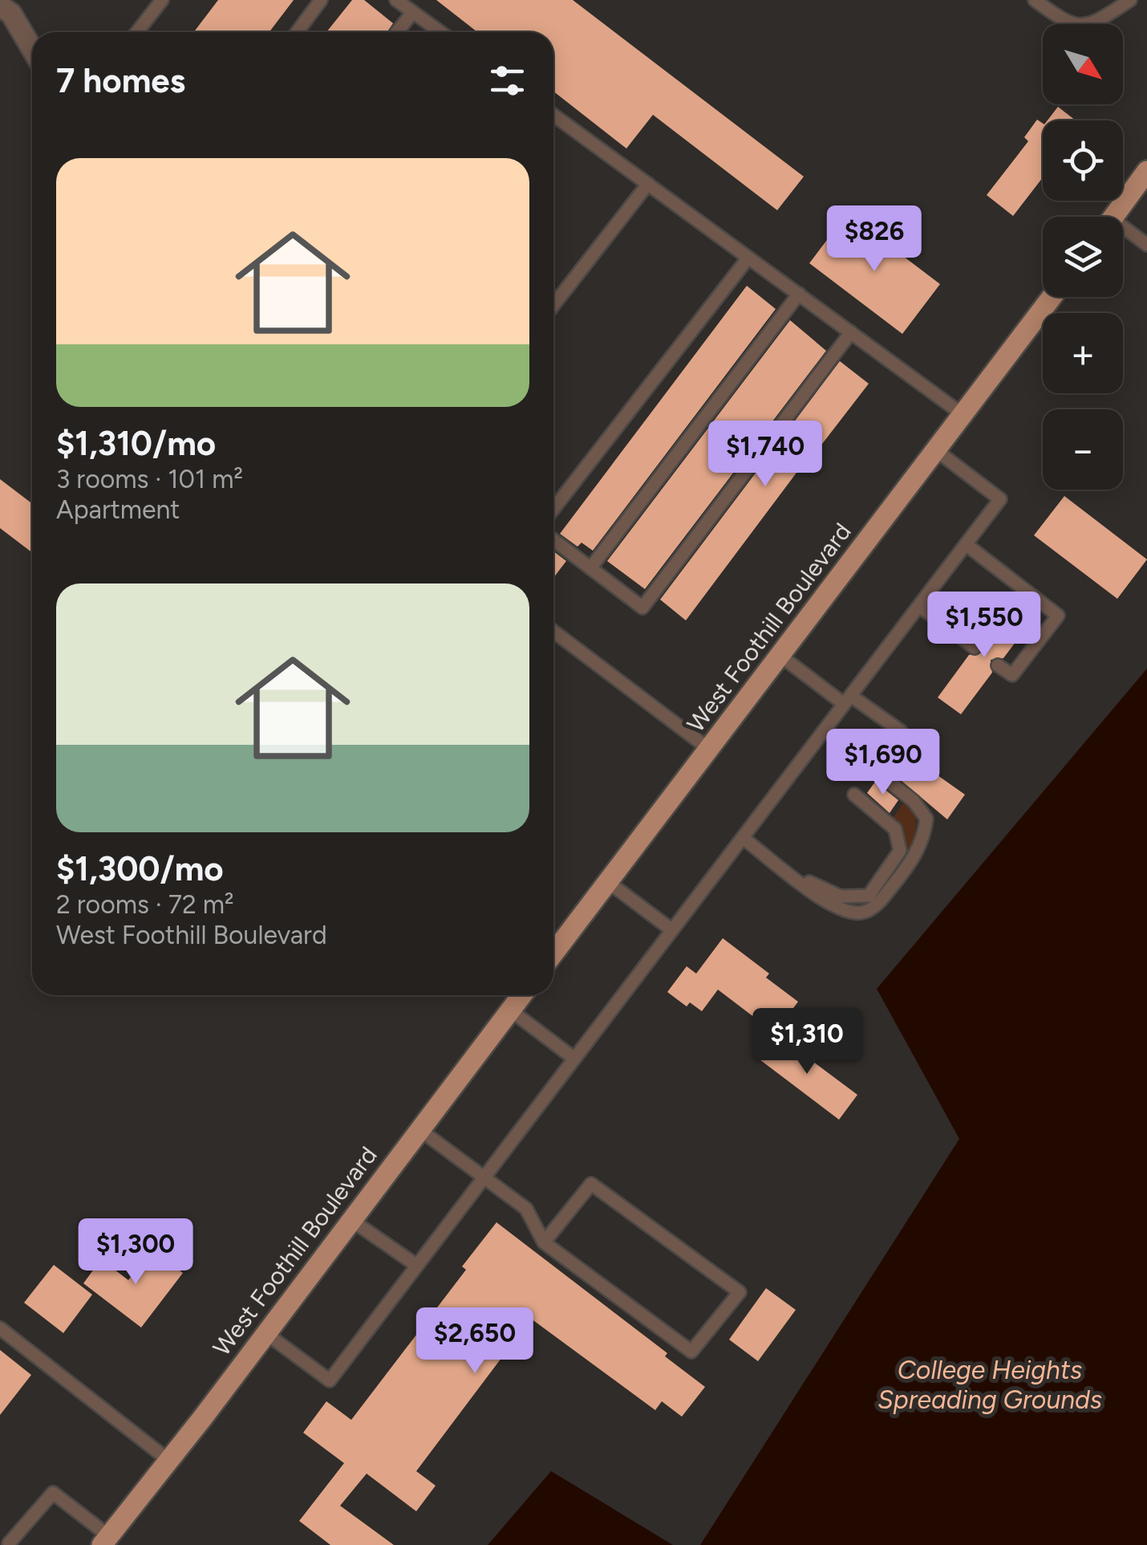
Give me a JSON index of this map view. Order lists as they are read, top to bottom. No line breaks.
{"streets":{"main road":["West Foothill Boulevard"]},"water":["College Heights Spreading Grounds"],"north":"bottom right","page":{"map_buttons":["+","−"],"heading":"7 homes","list":[{"name":"$1,310/mo","note":"3 rooms · 101 m² · Apartment"},{"name":"$1,300/mo","note":"2 rooms · 72 m² · West Foothill Boulevard"}],"price":["$826","$1,740","$1,550","$1,690","$1,310","$1,300","$2,650"]}}
